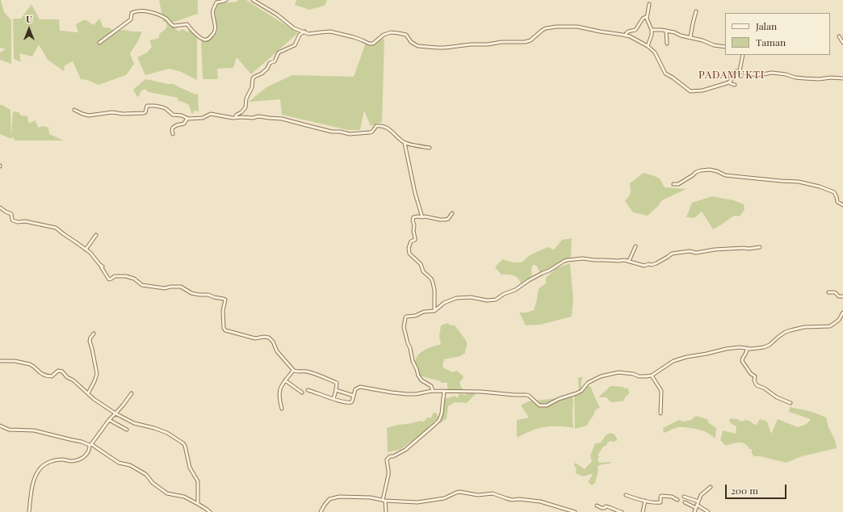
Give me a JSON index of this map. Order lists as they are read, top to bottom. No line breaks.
{"districts":["PADAMUKTI"],"legend":["Jalan","Taman"],"scale_bar":"200 m","north":"top"}
